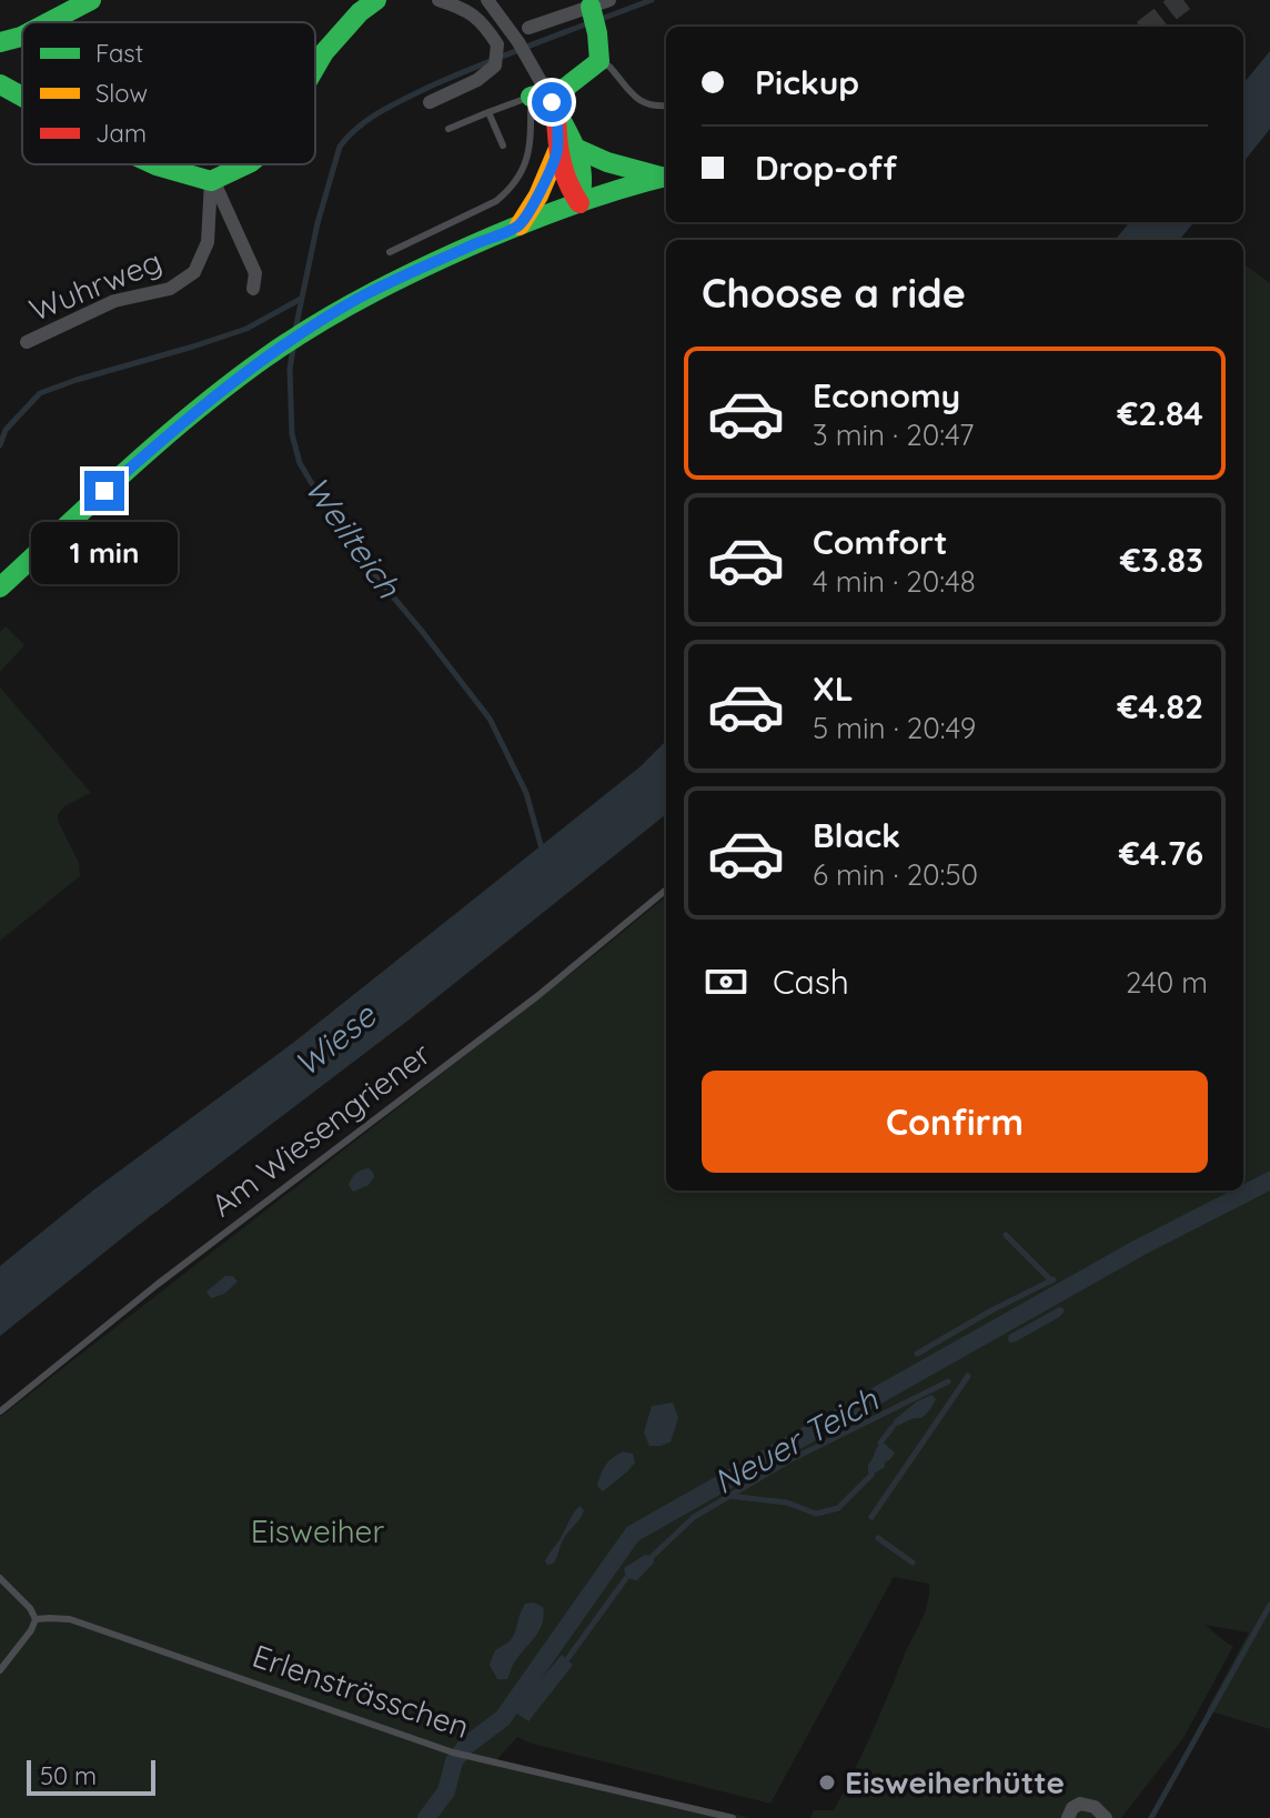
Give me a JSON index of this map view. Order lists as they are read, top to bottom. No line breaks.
{"streets":{"street":["Wuhrweg"],"lane":["Am Wiesengriener","Erlensträsschen"]},"water":["Weilteich","Wiese","Neuer Teich"],"parks":["Eisweiher"],"places":["Eisweiherhütte"],"legend":["Fast","Slow","Jam"],"scale_bar":"50 m","page":{"banner":["Pickup","Drop-off"],"heading":"Choose a ride","list":[{"name":"Economy","note":"3 min · 20:47","value":"€2.84"},{"name":"Comfort","note":"4 min · 20:48","value":"€3.83"},{"name":"XL","note":"5 min · 20:49","value":"€4.82"},{"name":"Black","note":"6 min · 20:50","value":"€4.76"}],"bubble":"1 min","pay":["Cash","240 m"],"buttons":"Confirm","scale":"50 m"}}
